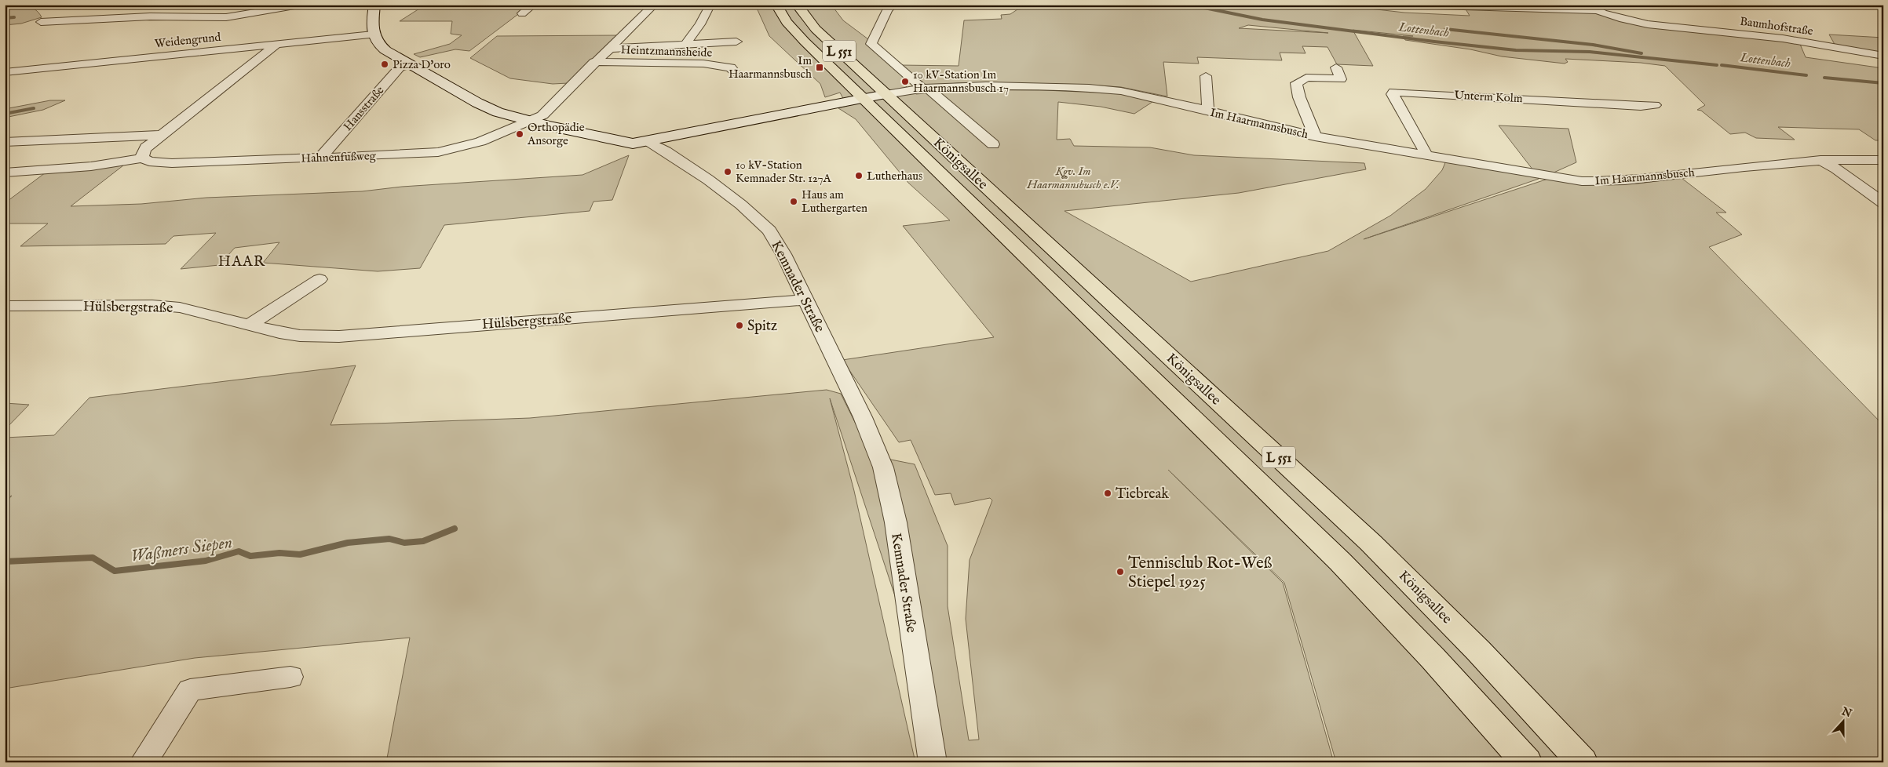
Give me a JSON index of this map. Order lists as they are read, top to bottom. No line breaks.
{"streets":{"main road":["L 551","Königsallee"],"street":["Baumhofstraße","Weidengrund","Heintzmannsheide","Unterm Kolm","Hansstraße","Im Haarmannsbusch","Hahnenfußweg","Kemnader Straße","Hülsbergstraße"]},"crossings":[["Heintzmannsheide","Hahnenfußweg"],["Unterm Kolm","Im Haarmannsbusch"],["Hansstraße","Hahnenfußweg"],["Im Haarmannsbusch","Königsallee"],["Im Haarmannsbusch","Kemnader Straße"],["Kemnader Straße","Hülsbergstraße"]],"districts":["HAAR"],"water":["Lottenbach","Waßmers Siepen"],"parks":["Kgv. Im Haarmannsbusch e.V."],"places":{"other":["Pizza D'oro","10 kV-Station Im Haarmannsbusch 17","Orthopädie Ansorge","10 kV-Station Kemnader Str. 127A","Lutherhaus","Haus am Luthergarten","Spitz","Tiebreak","Tennisclub Rot-Weß Stiepel 1925"],"transit":["Im Haarmannsbusch"]},"north":"top"}
